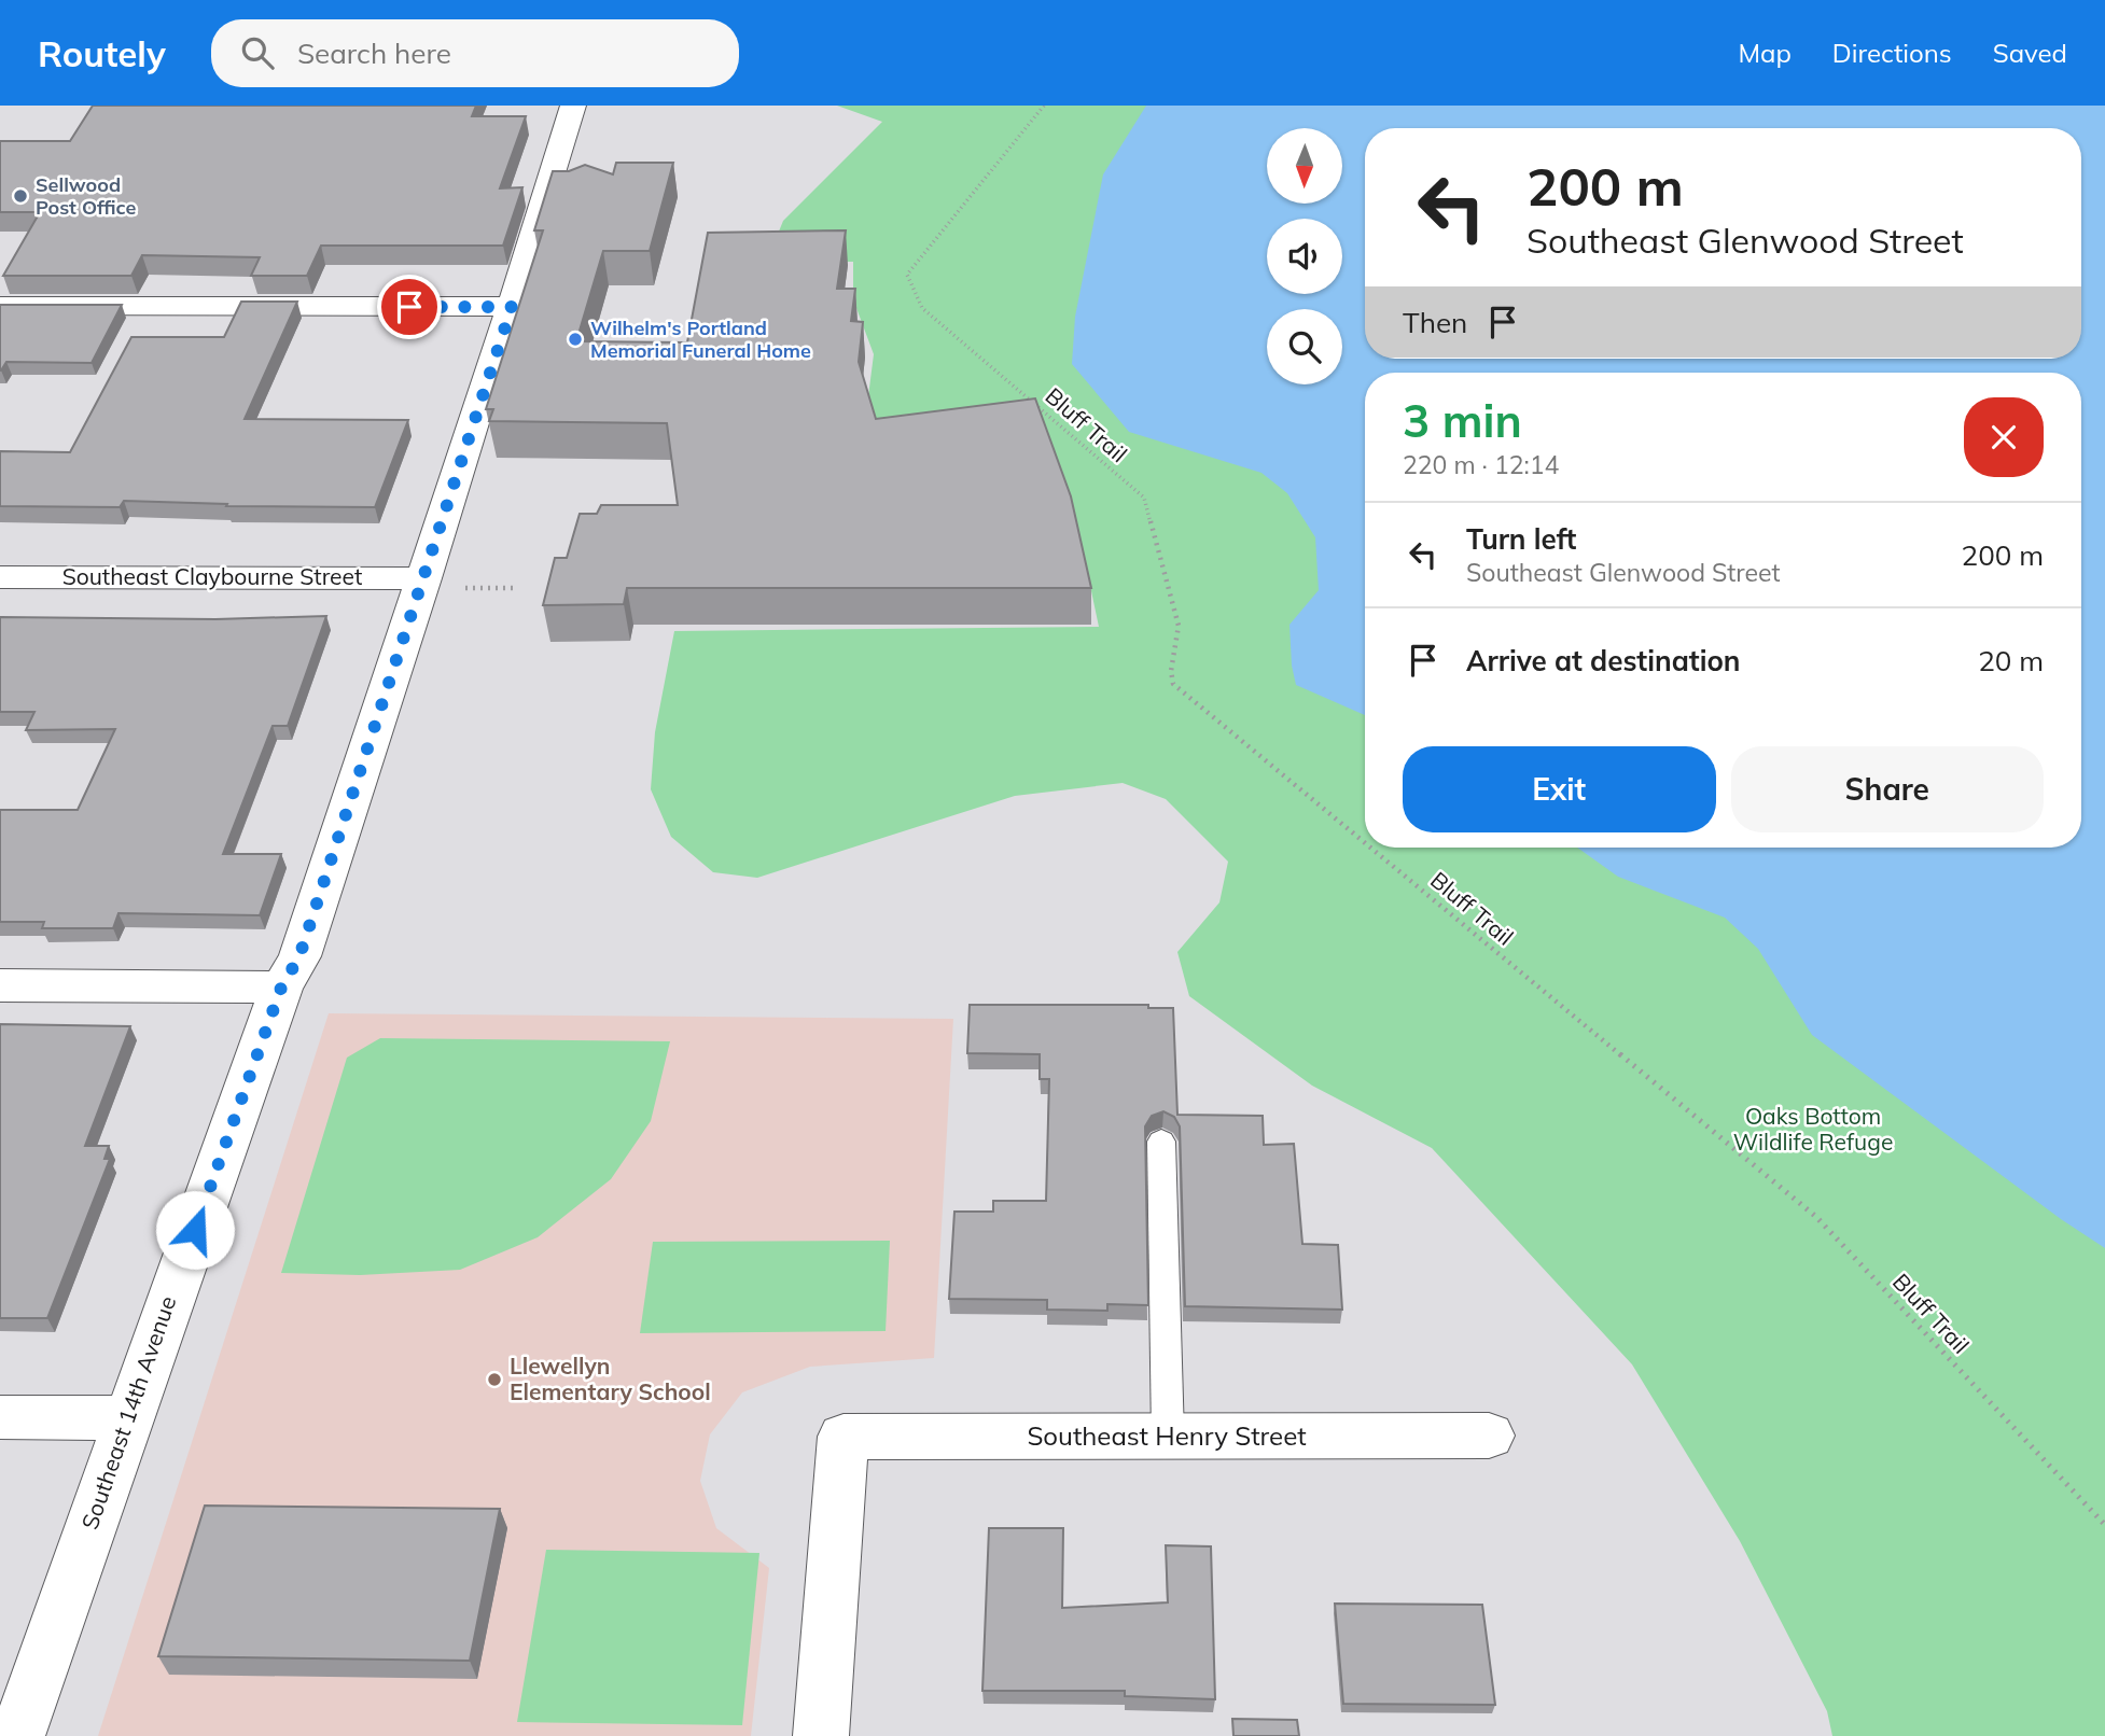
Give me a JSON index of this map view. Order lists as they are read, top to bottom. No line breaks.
{"streets":{"street":["Southeast Claybourne Street","Southeast 14th Avenue","Southeast Henry Street"],"path":["Bluff Trail"]},"crossings":[["Southeast Claybourne Street","Southeast 14th Avenue"]],"parks":["Oaks Bottom Wildlife Refuge"],"places":["Sellwood Post Office","Wilhelm's Portland Memorial Funeral Home","Llewellyn Elementary School"],"north":"bottom","page":{"header":"Routely","search":"Search here","nav":["Map","Directions","Saved"],"turn":["200 m","Southeast Glenwood Street"],"then":"Then","heading":["3 min","220 m · 12:14"],"list":[{"name":"Turn left","note":"Southeast Glenwood Street","value":"200 m"},{"name":"Arrive at destination","value":"20 m"}],"buttons":["Exit","Share"]}}
